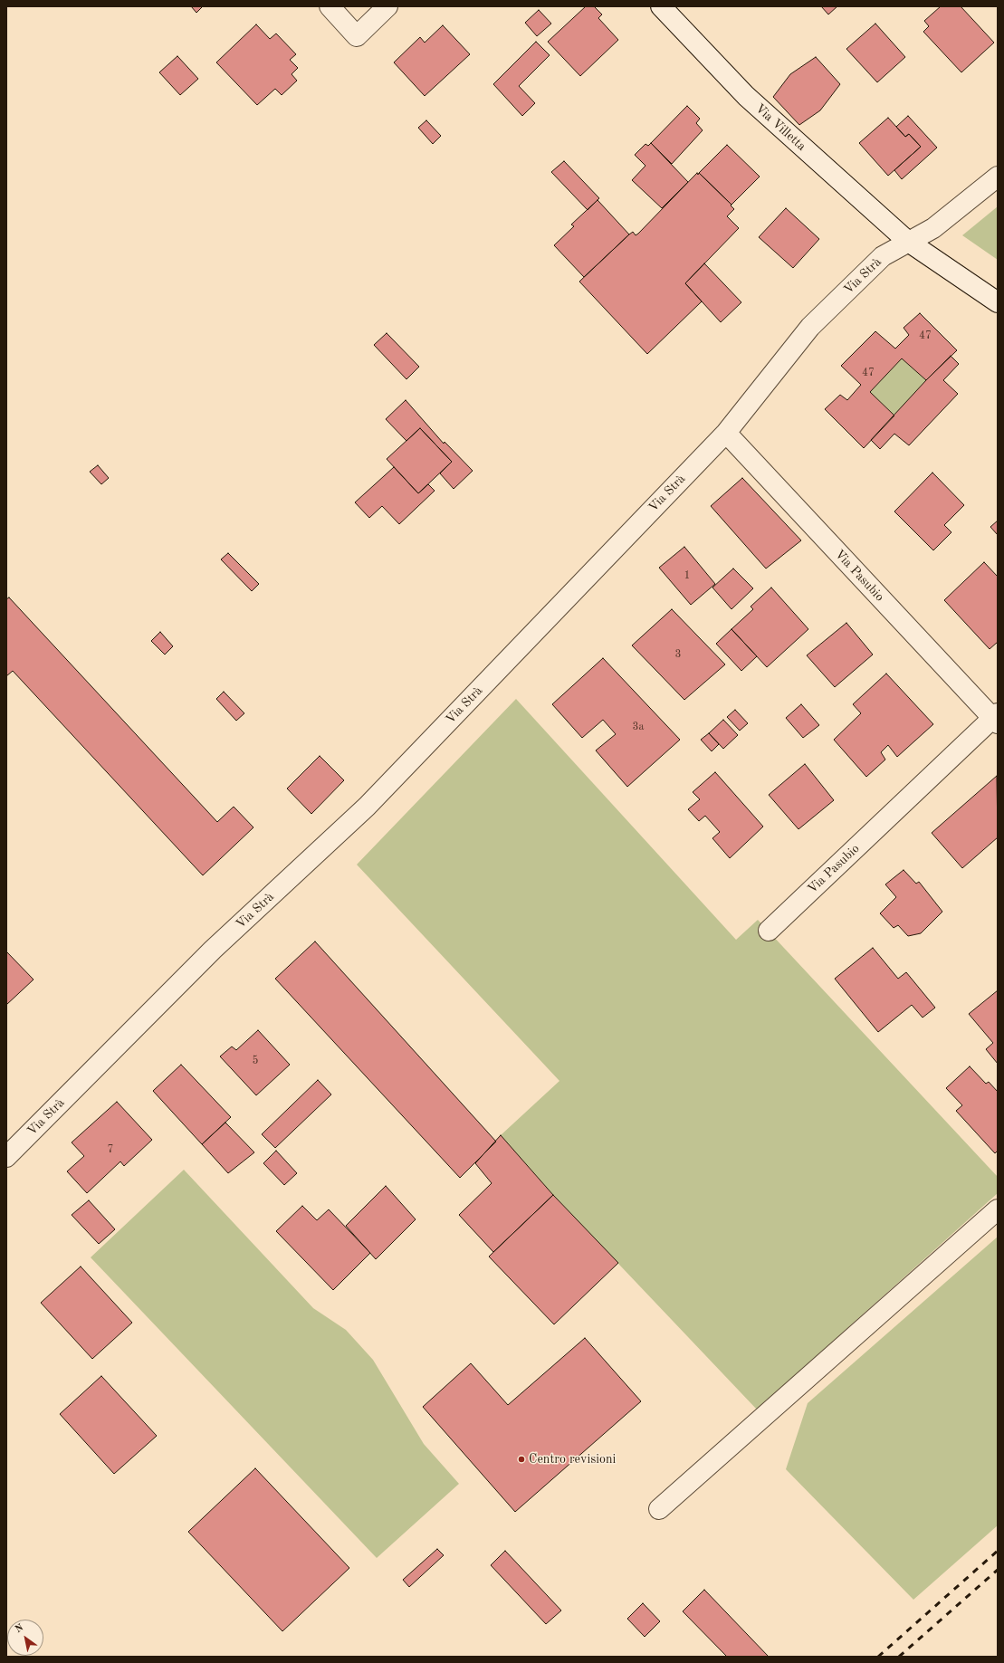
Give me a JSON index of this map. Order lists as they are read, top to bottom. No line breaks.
{"streets":{"street":["Via Villetta","Via Strà","Via Pasubio"]},"crossings":[["Via Villetta","Via Strà"],["Via Strà","Via Pasubio"]],"places":["Centro revisioni"],"house_numbers":["47","47","1","3","3a","5","7"],"north":"top left"}
